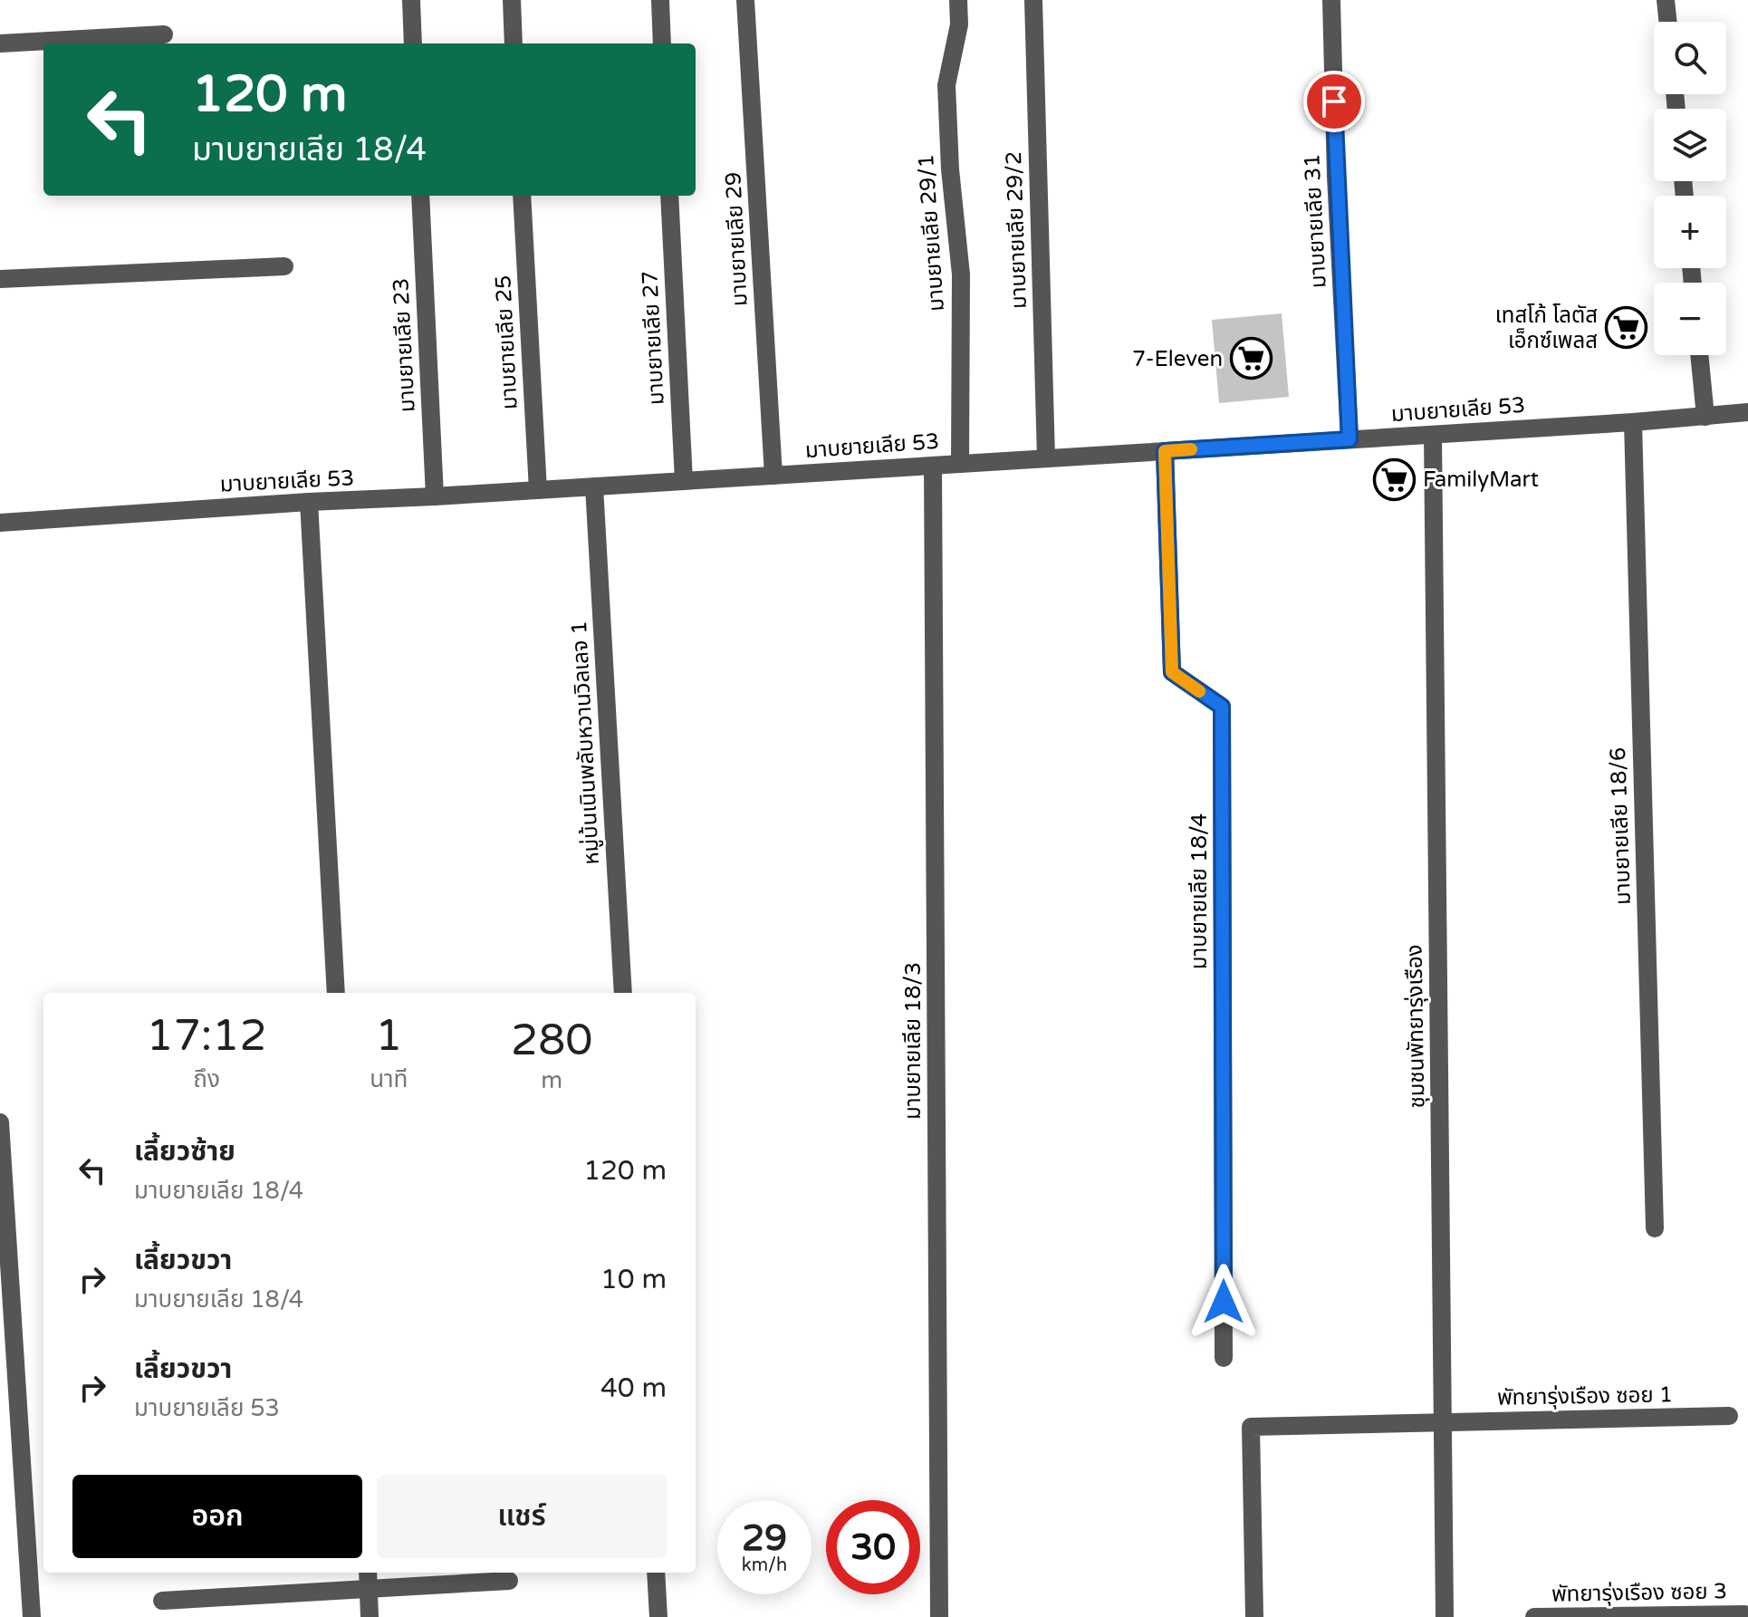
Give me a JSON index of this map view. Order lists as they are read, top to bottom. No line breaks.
{"streets":{"street":["มาบยายเลีย 31","มาบยายเลีย 29/2","มาบยายเลีย 29/1","มาบยายเลีย 29","มาบยายเลีย 27","มาบยายเลีย 25","มาบยายเลีย 23","มาบยายเลีย 53","หมู่บ้นเนินพลับหวานวิลเลจ 1","มาบยายเลีย 18/6","มาบยายเลีย 18/4","ชุมชนพัทยารุ่งเรือง","มาบยายเลีย 18/3","พัทยารุ่งเรือง ซอย 1","พัทยารุ่งเรือง ซอย 3"]},"crossings":[["มาบยายเลีย 31","มาบยายเลีย 53"],["มาบยายเลีย 29/2","มาบยายเลีย 53"],["มาบยายเลีย 29/1","มาบยายเลีย 53"],["มาบยายเลีย 29","มาบยายเลีย 53"],["มาบยายเลีย 27","มาบยายเลีย 53"],["มาบยายเลีย 25","มาบยายเลีย 53"],["มาบยายเลีย 23","มาบยายเลีย 53"],["มาบยายเลีย 53","หมู่บ้นเนินพลับหวานวิลเลจ 1"],["มาบยายเลีย 53","มาบยายเลีย 18/6"],["มาบยายเลีย 53","มาบยายเลีย 18/4"],["มาบยายเลีย 53","ชุมชนพัทยารุ่งเรือง"],["มาบยายเลีย 53","มาบยายเลีย 18/3"],["ชุมชนพัทยารุ่งเรือง","พัทยารุ่งเรือง ซอย 1"]],"places":{"supermarket":["เทสโก้ โลตัส เอ็กซ์เพลส","7-Eleven","FamilyMart"]},"page":{"map_buttons":["+","−"],"turn":["120 m","มาบยายเลีย 18/4"],"eta":["17:12","ถึง","1","นาที","280","m"],"list":[{"name":"เลี้ยวซ้าย","note":"มาบยายเลีย 18/4","value":"120 m"},{"name":"เลี้ยวขวา","note":"มาบยายเลีย 18/4","value":"10 m"},{"name":"เลี้ยวขวา","note":"มาบยายเลีย 53","value":"40 m"}],"buttons":["ออก","แชร์"],"speed":"29 km/h","limit":"30"}}
